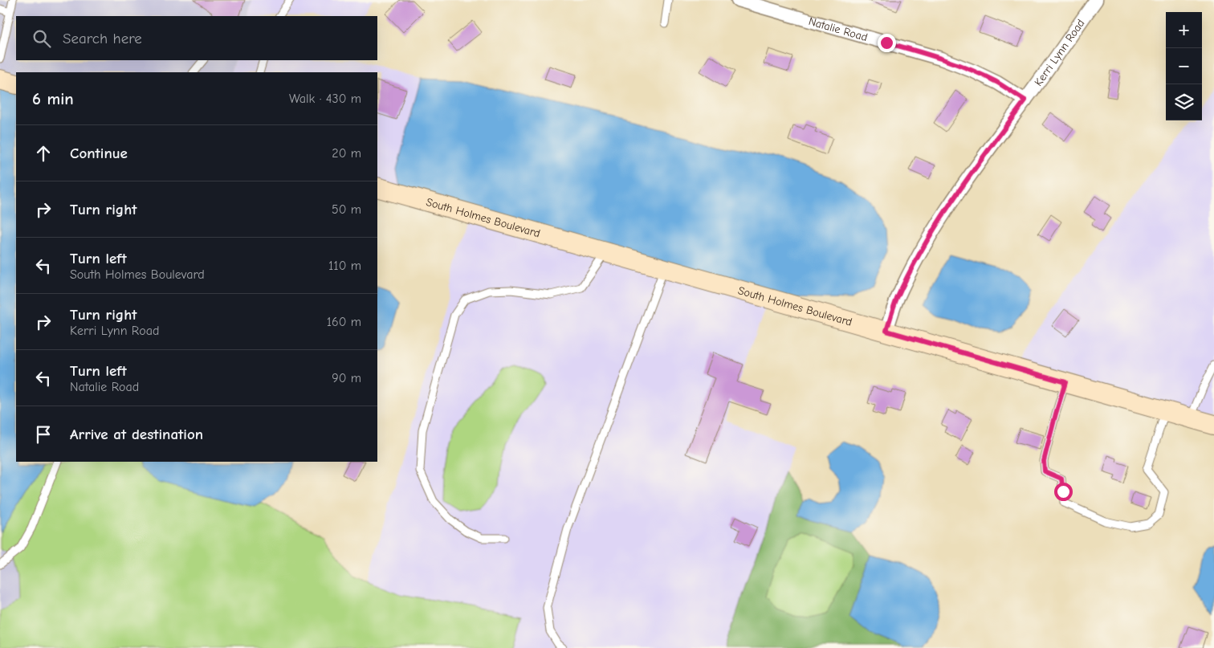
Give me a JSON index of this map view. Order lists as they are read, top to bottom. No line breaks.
{"streets":{"main road":["South Holmes Boulevard"],"street":["Natalie Road","Kerri Lynn Road"]},"crossings":[["Natalie Road","Kerri Lynn Road"],["Kerri Lynn Road","South Holmes Boulevard"]],"page":{"map_buttons":["+","−"],"search":"Search here","heading":["6 min","Walk · 430 m"],"list":[["Continue","20 m"],["Turn right","50 m"],["Turn left","South Holmes Boulevard","110 m"],["Turn right","Kerri Lynn Road","160 m"],["Turn left","Natalie Road","90 m"],"Arrive at destination"]}}
